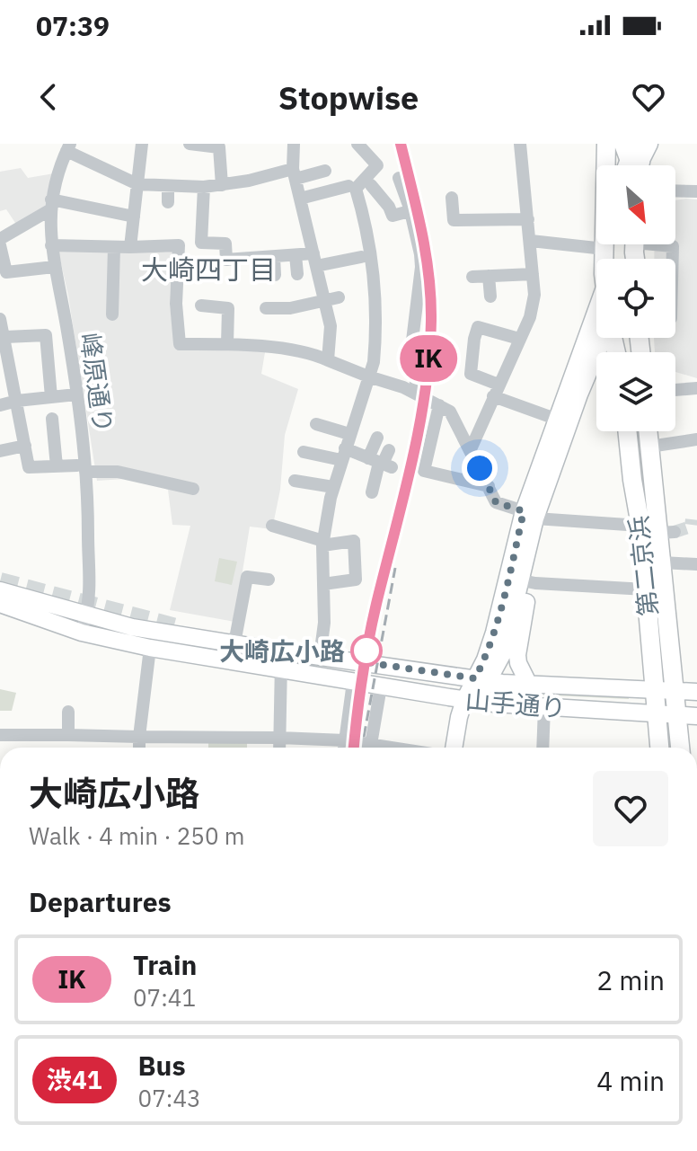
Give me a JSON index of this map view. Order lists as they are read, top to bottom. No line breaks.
{"streets":{"highway":["第二京浜"],"main road":["山手通り"],"street":["峰原通り"]},"crossings":[["峰原通り","山手通り"],["第二京浜","山手通り"]],"districts":["大崎四丁目"],"places":["大崎広小路"],"north":"bottom right","page":{"status":"07:39","header":"Stopwise","on_map":"IK","heading":[["大崎広小路","Walk · 4 min · 250 m"],"Departures"],"list":[{"mark":"IK","name":"Train","note":"07:41","value":"2 min"},{"mark":"渋41","name":"Bus","note":"07:43","value":"4 min"}]}}
